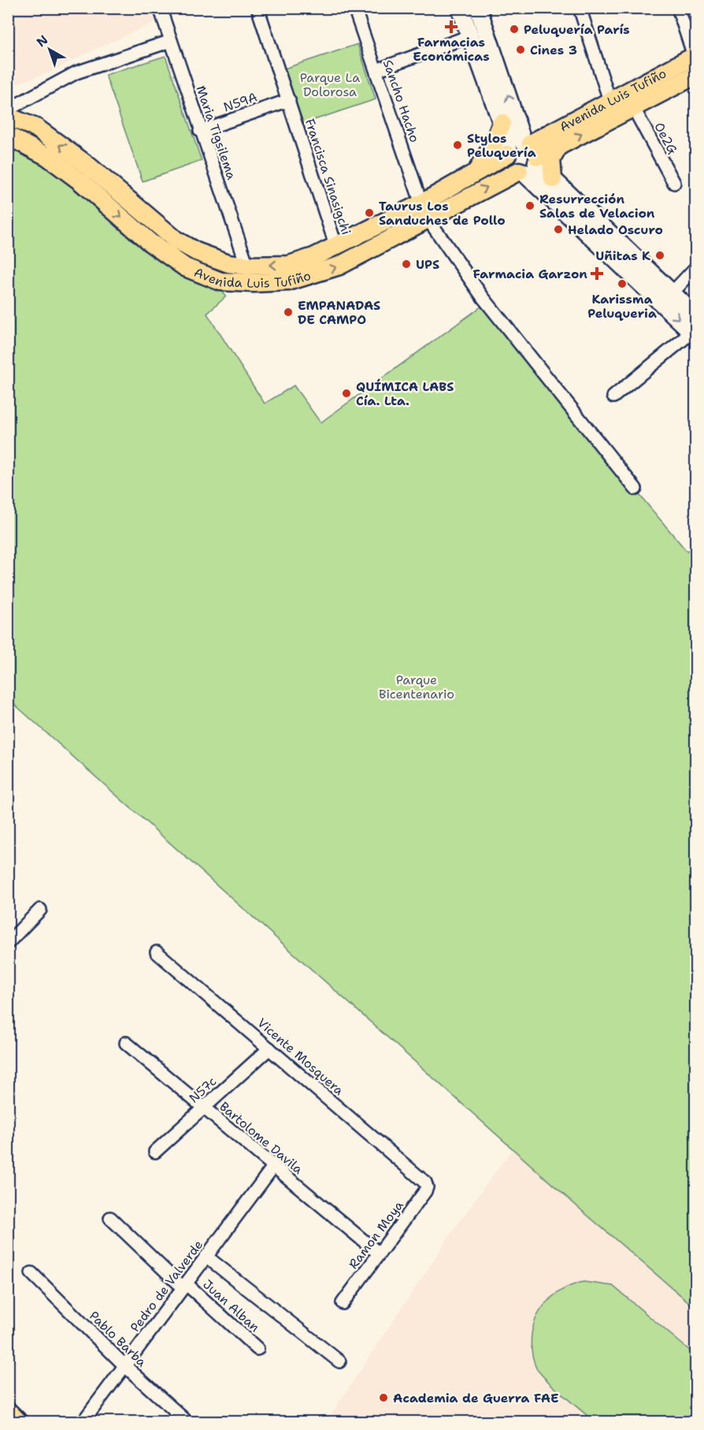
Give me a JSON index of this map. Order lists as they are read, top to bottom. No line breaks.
{"streets":{"main road":["Avenida Luis Tufiño"],"street":["Sancho Hacho","N59A","Maria Tigsilema","Oe2G","Francisca Sinasigchi","Vicente Mosquera","N57c","Bartolome Davila","Ramon Moya","Pedro de Valverde","Juan Alban","Pablo Barba"]},"crossings":[["Avenida Luis Tufiño","Sancho Hacho"],["Avenida Luis Tufiño","Maria Tigsilema"],["Avenida Luis Tufiño","Oe2G"],["Avenida Luis Tufiño","Francisca Sinasigchi"],["N59A","Maria Tigsilema"],["N59A","Francisca Sinasigchi"],["Vicente Mosquera","N57c"],["Vicente Mosquera","Ramon Moya"],["N57c","Bartolome Davila"],["Bartolome Davila","Ramon Moya"],["Bartolome Davila","Pedro de Valverde"],["Pedro de Valverde","Juan Alban"],["Pedro de Valverde","Pablo Barba"]],"parks":["Parque La Dolorosa","Parque Bicentenario"],"places":{"health":["Farmacias Económicas","Farmacia Garzon"],"other":["Peluquería París","Cines 3","Stylos Peluquería","Resurrección Salas de Velacion","Taurus Los Sanduches de Pollo","Helado Oscuro","Uñitas K","UPS","Karissma Peluqueria","EMPANADAS DE CAMPO","QUÍMICA LABS Cía. Lta.","Academia de Guerra FAE"]},"north":"top left"}
